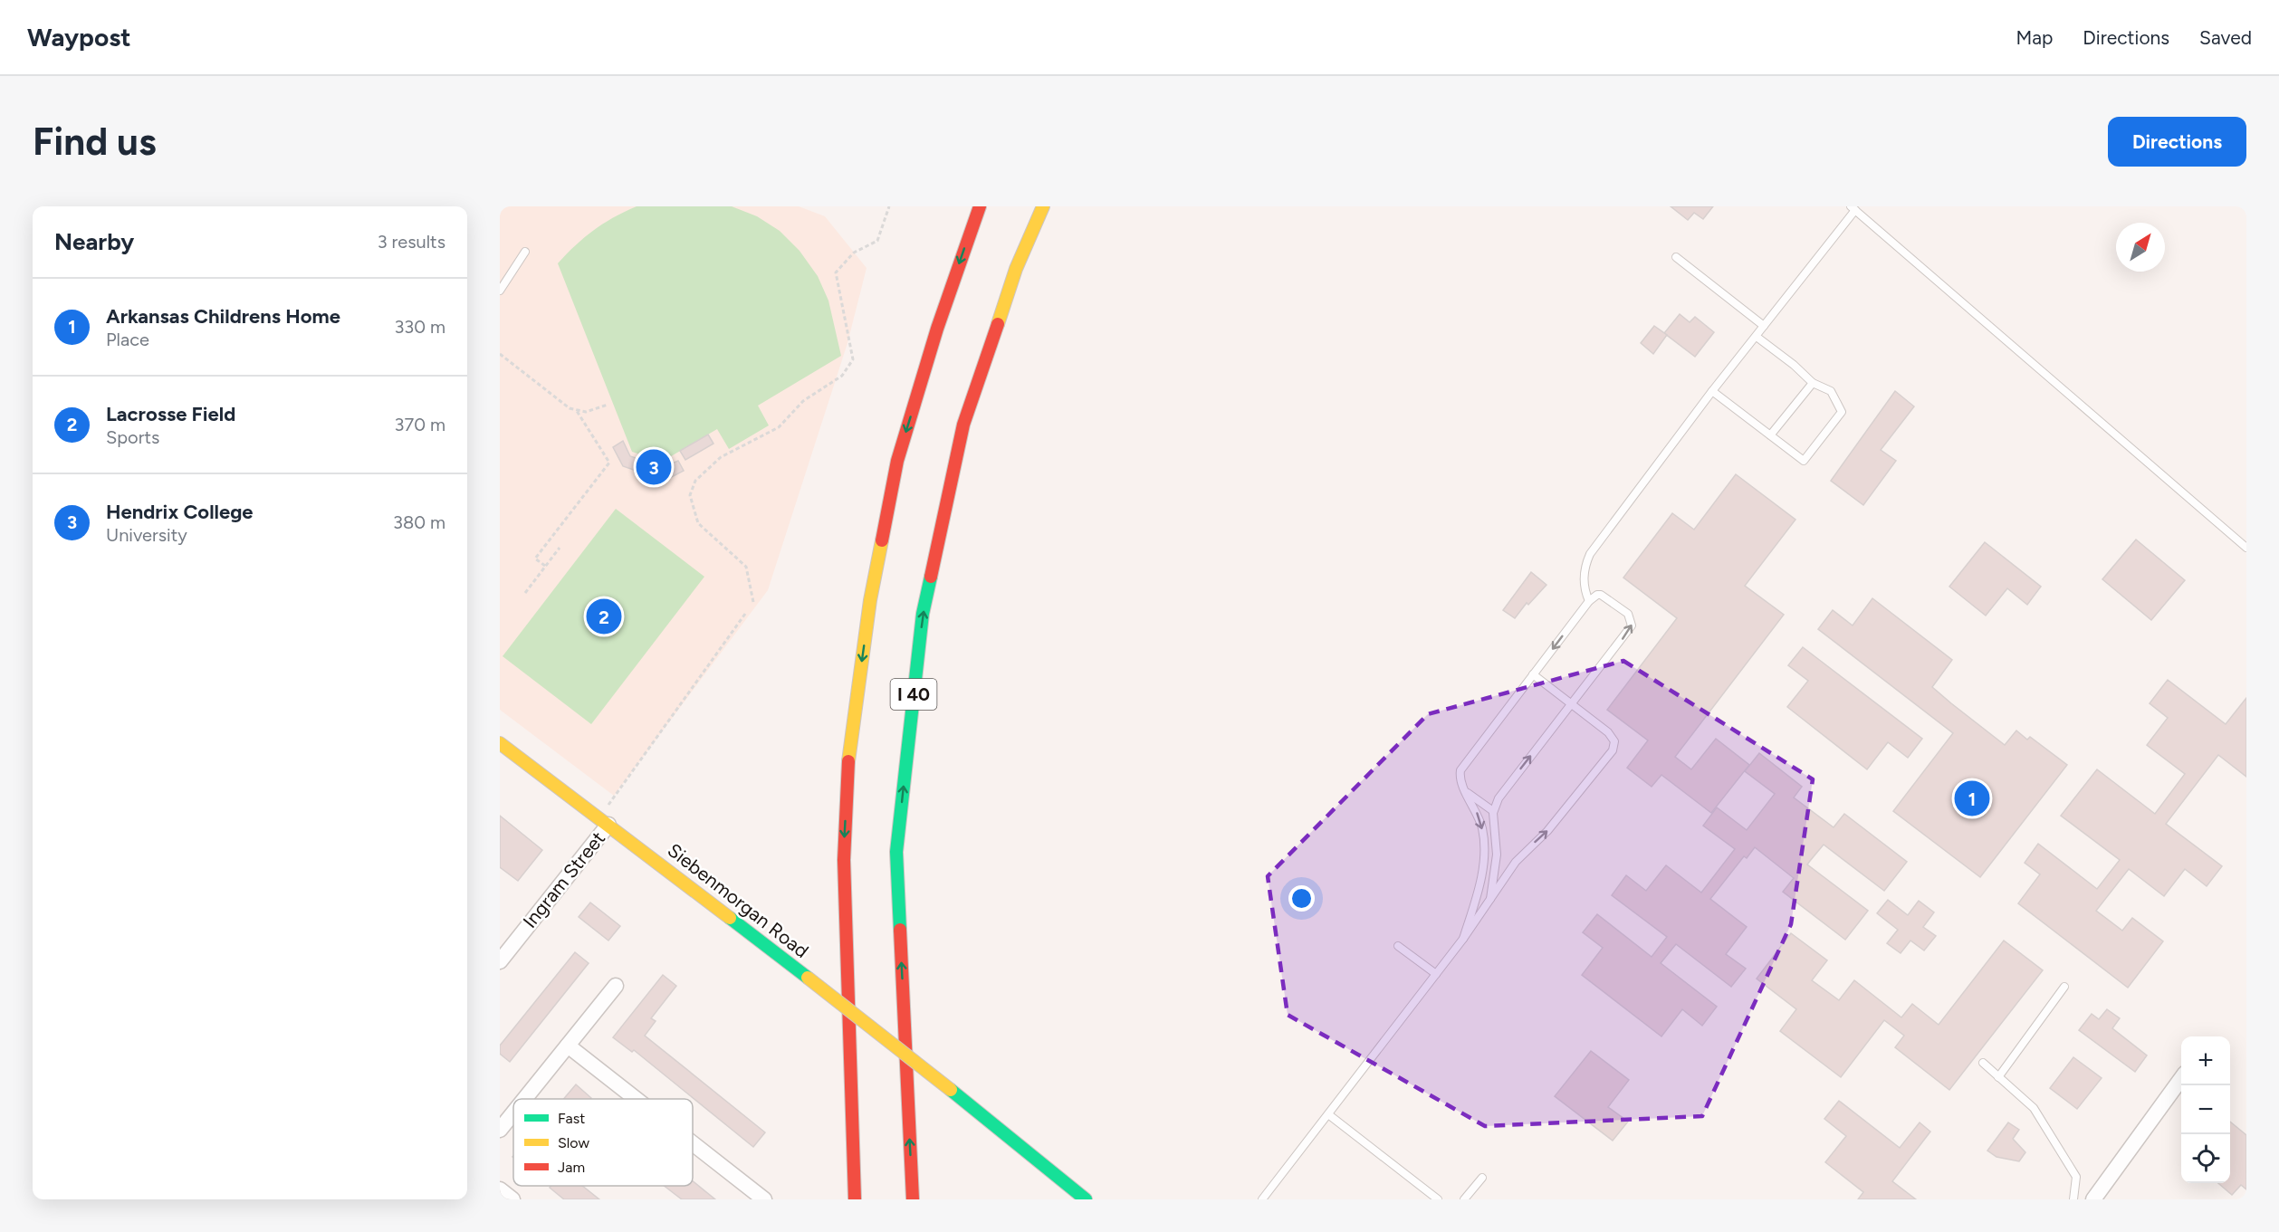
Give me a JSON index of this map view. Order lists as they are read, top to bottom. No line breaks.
{"streets":{"main road":["I 40","Siebenmorgan Road"],"street":["Ingram Street"]},"crossings":[["Ingram Street","Siebenmorgan Road"]],"legend":["Fast","Slow","Jam"],"north":"top right","page":{"header":"Waypost","nav":["Map","Directions","Saved"],"buttons":"Directions","title":"Find us","heading":["Nearby","3 results"],"list":[{"mark":"1","name":"Arkansas Childrens Home","note":"Place","value":"330 m"},{"mark":"2","name":"Lacrosse Field","note":"Sports","value":"370 m"},{"mark":"3","name":"Hendrix College","note":"University","value":"380 m"}],"pins":["3","2","1"],"map_buttons":["+","−"]}}
